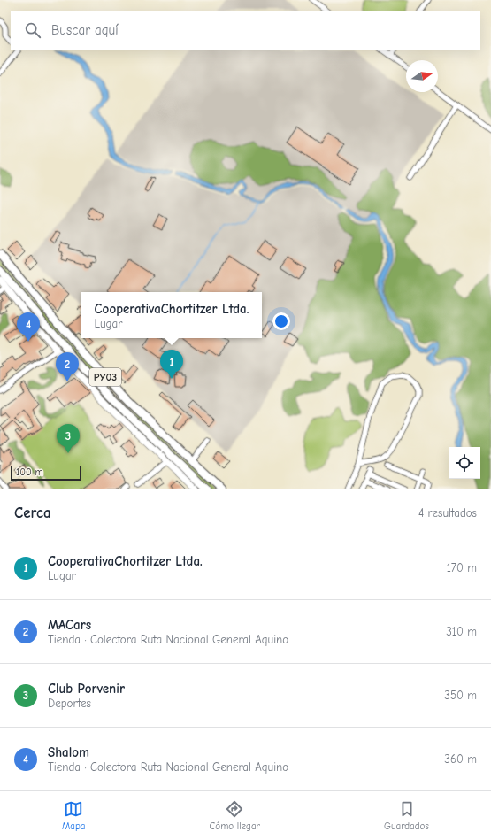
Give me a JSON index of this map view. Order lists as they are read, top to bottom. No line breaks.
{"streets":{"highway":["PY03"]},"scale_bar":"100 m","north":"right","page":{"search":"Buscar aquí","popup":["CooperativaChortitzer Ltda.","Lugar"],"pins":["4","1","2","3"],"scale":"100 m","heading":["Cerca","4 resultados"],"list":[{"mark":"1","name":"CooperativaChortitzer Ltda.","note":"Lugar","value":"170 m"},{"mark":"2","name":"MACars","note":"Tienda · Colectora Ruta Nacional General Aquino","value":"310 m"},{"mark":"3","name":"Club Porvenir","note":"Deportes","value":"350 m"},{"mark":"4","name":"Shalom","note":"Tienda · Colectora Ruta Nacional General Aquino","value":"360 m"}],"nav":["Mapa","Cómo llegar","Guardados"]}}
